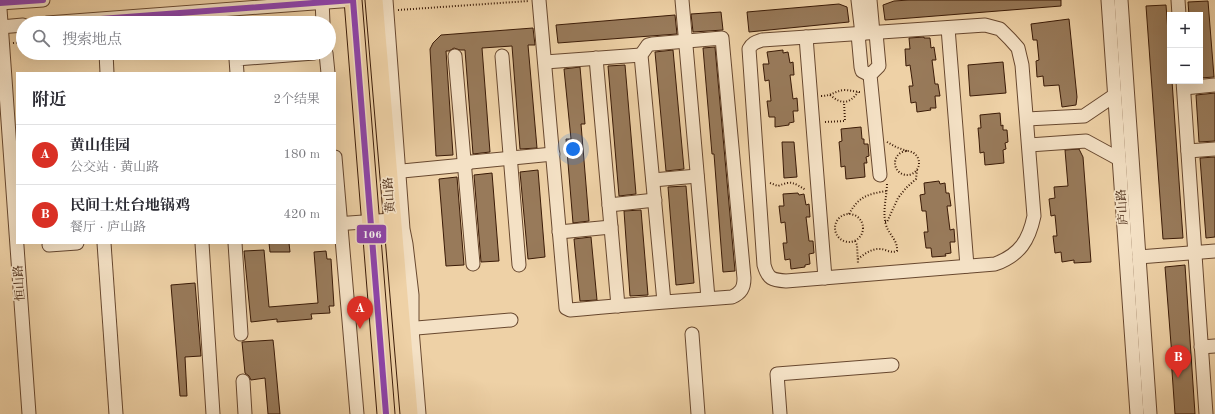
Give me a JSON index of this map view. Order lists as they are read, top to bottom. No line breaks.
{"streets":{"main road":["黄山路"],"street":["庐山路","恒山路"]},"lines":["transit line 106"],"page":{"map_buttons":["+","−"],"search":"搜索地点","heading":["附近","2个结果"],"list":[{"mark":"A","name":"黄山佳园","note":"公交站 · 黄山路","value":"180 m"},{"mark":"B","name":"民间土灶台地锅鸡","note":"餐厅 · 庐山路","value":"420 m"}],"pins":["A","B"]}}
